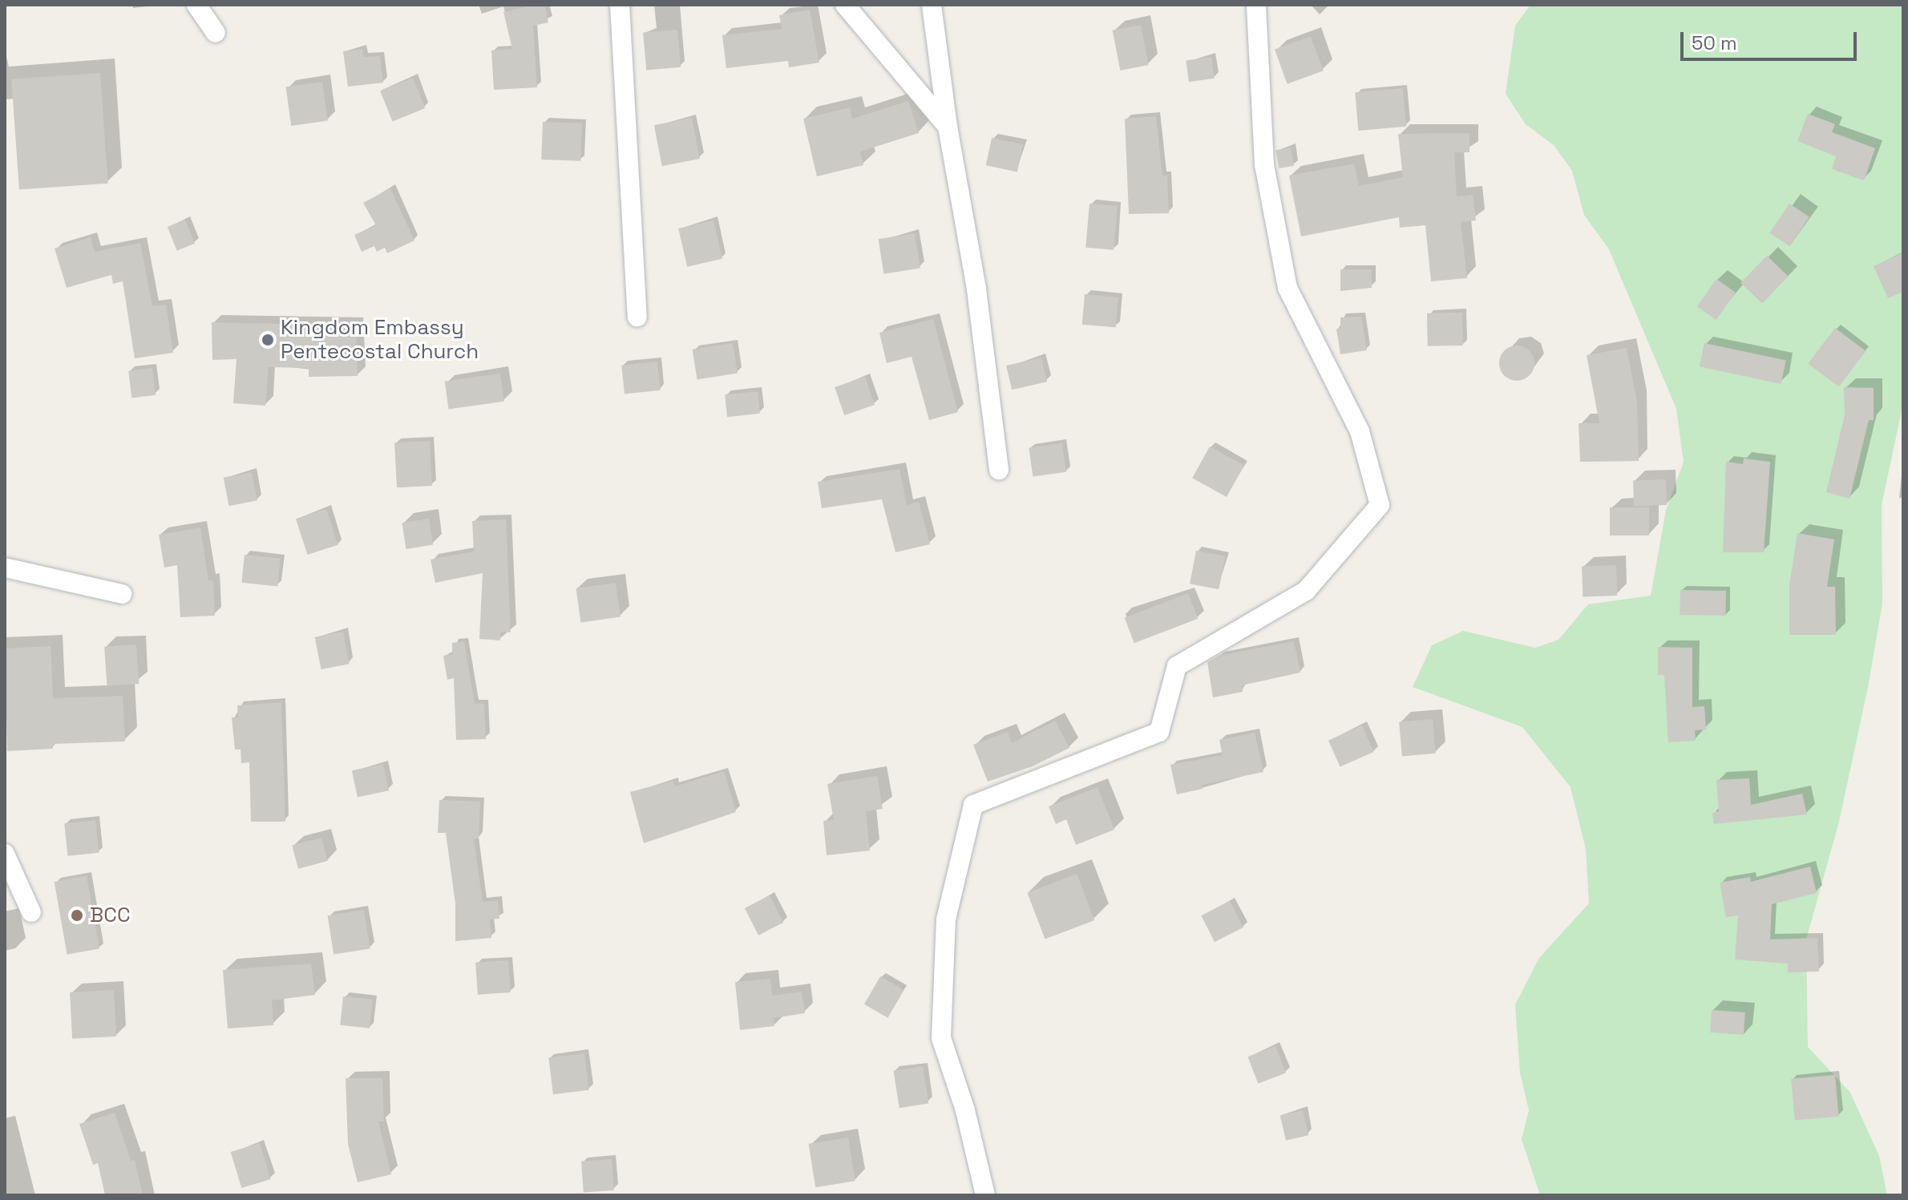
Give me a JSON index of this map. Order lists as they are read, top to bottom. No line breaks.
{"places":["Kingdom Embassy Pentecostal Church","BCC"],"scale_bar":"50 m"}
